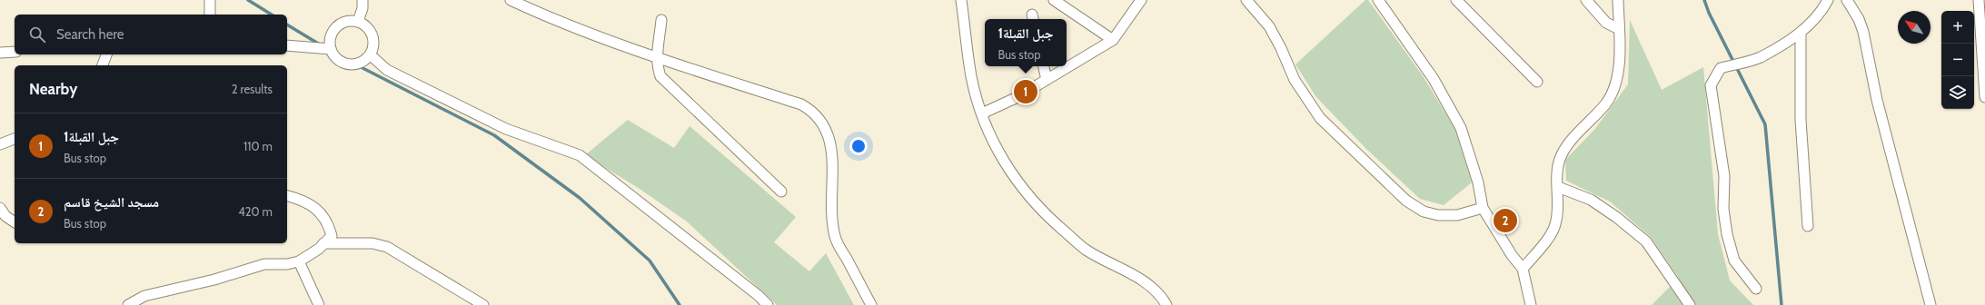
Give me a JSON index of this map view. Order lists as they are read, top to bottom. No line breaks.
{"north":"top left","page":{"map_buttons":["+","−"],"search":"Search here","popup":["جبل القبلة1","Bus stop"],"heading":["Nearby","2 results"],"pins":["1","2"],"list":[{"mark":"1","name":"جبل القبلة1","note":"Bus stop","value":"110 m"},{"mark":"2","name":"مسجد الشيخ قاسم","note":"Bus stop","value":"420 m"}]}}
